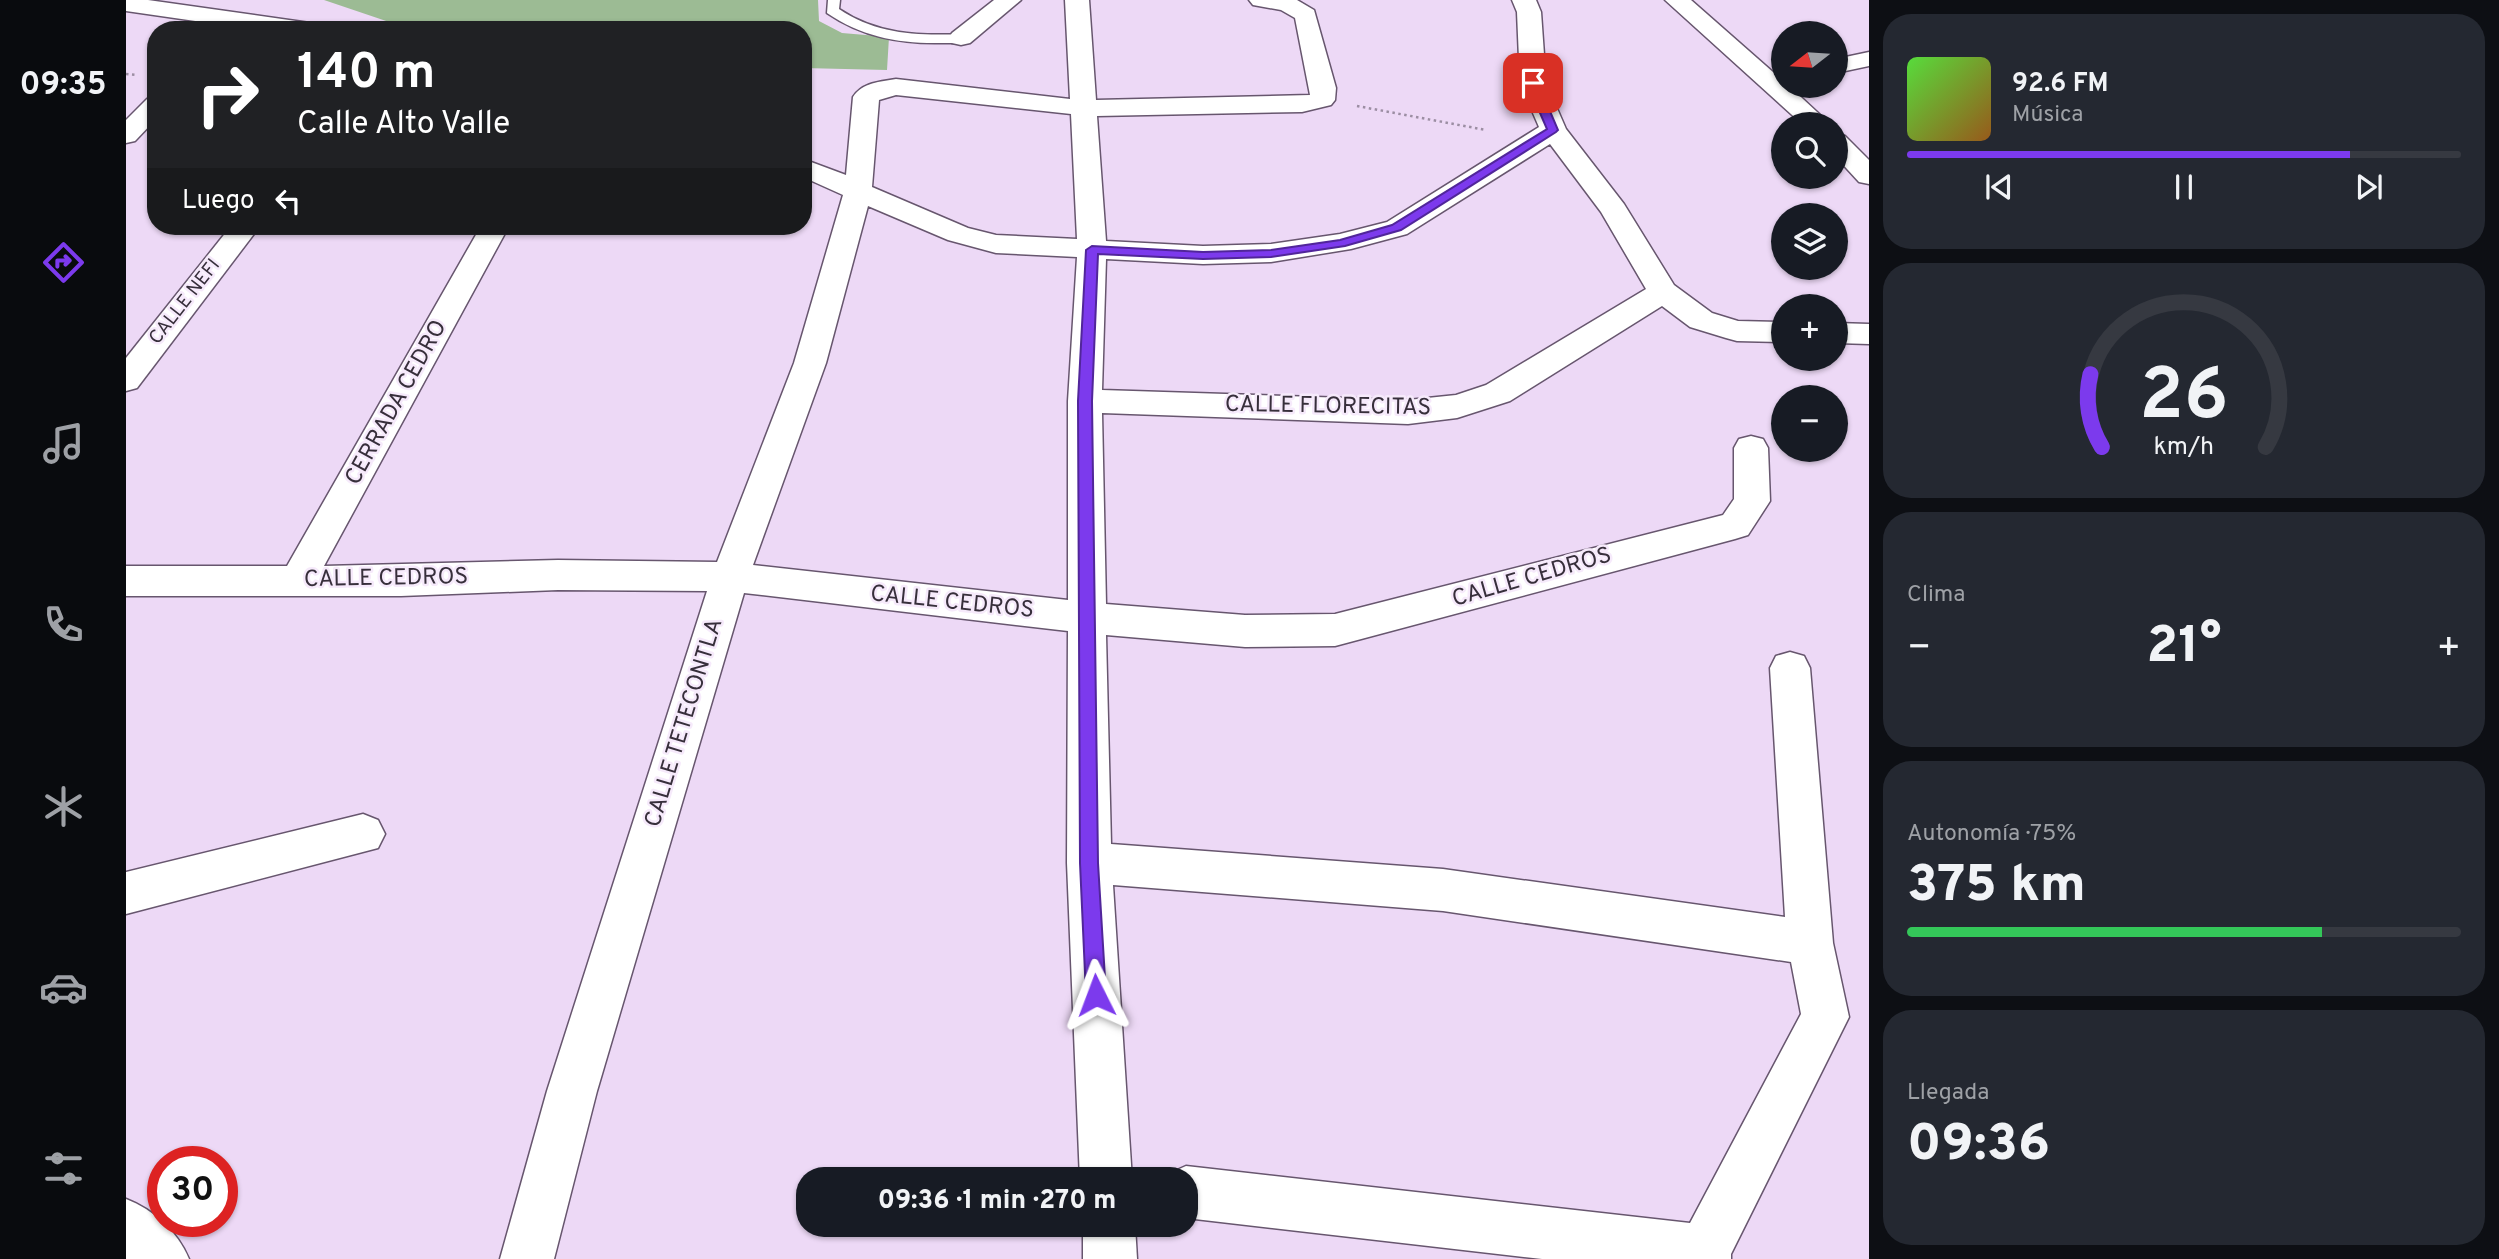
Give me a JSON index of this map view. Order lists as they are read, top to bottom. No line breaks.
{"streets":{"street":["CALLE NEFI","CERRADA CEDRO","CALLE FLORECITAS","CALLE CEDROS","CALLE TETECONTLA"]},"crossings":[["CERRADA CEDRO","CALLE CEDROS"],["CALLE CEDROS","CALLE TETECONTLA"]],"north":"left","page":{"tabs":"09:35","map_buttons":["+","−"],"turn":["140 m","Calle Alto Valle"],"song":["92.6 FM","Música"],"then":"Luego","tile":["Clima",["Autonomía · 75%","375 km"],["Llegada","09:36"]],"heat":["−","21°","+"],"limit":"30","trip":"09:36 · 1 min · 270 m","gauge":["26","km/h"]}}
